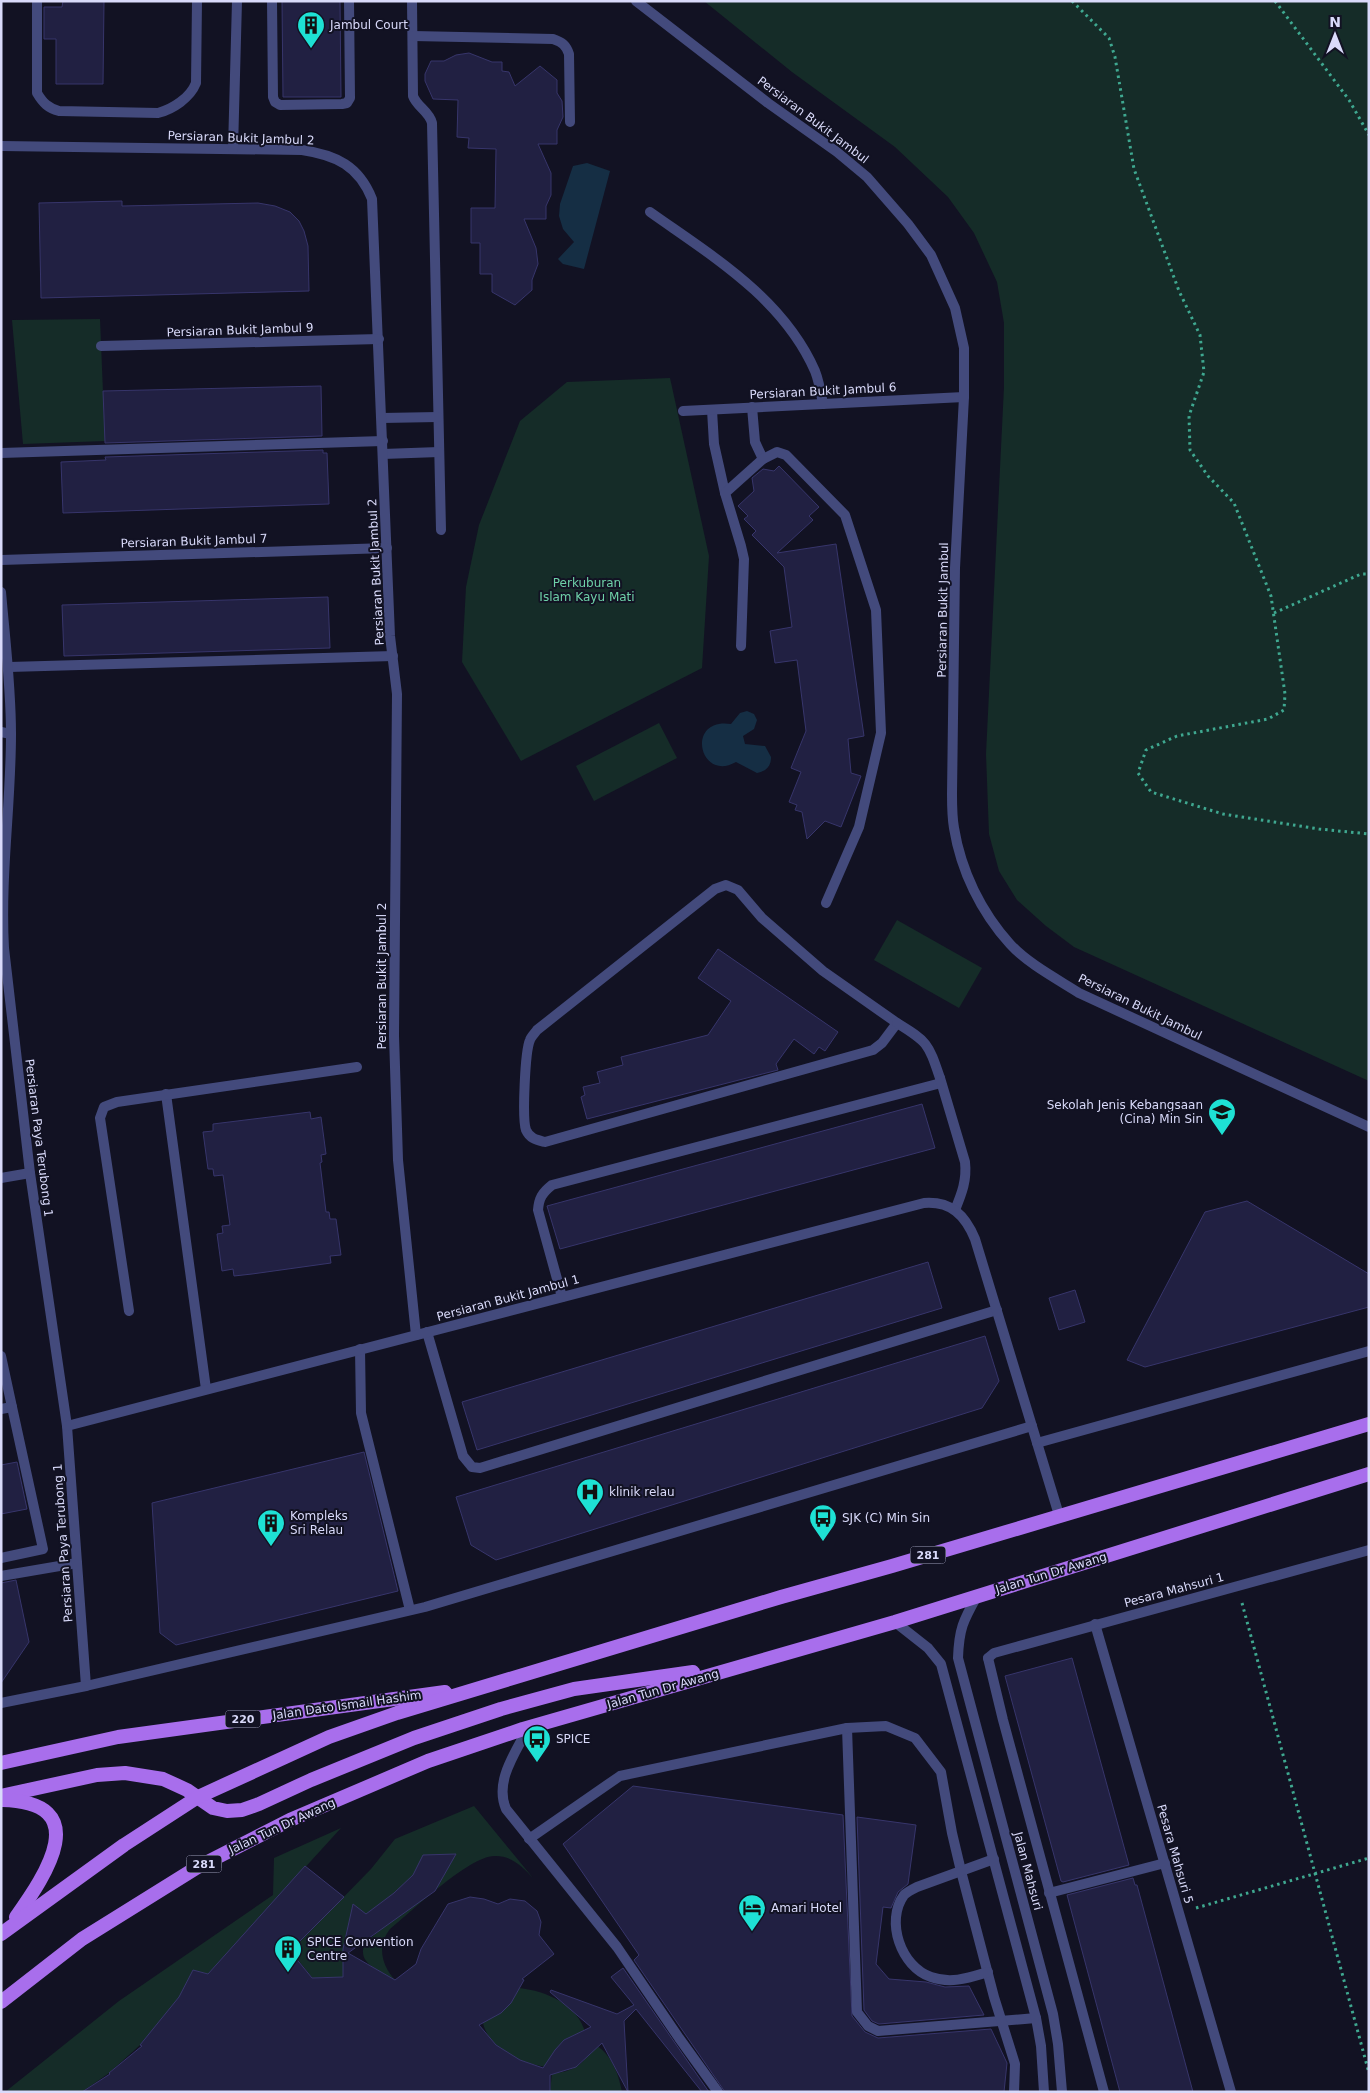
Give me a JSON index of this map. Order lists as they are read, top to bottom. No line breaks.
{"streets":{"main road":["281","Jalan Tun Dr Awang","Jalan Dato Ismail Hashim","220"],"street":["Persiaran Bukit Jambul","Persiaran Bukit Jambul 2","Persiaran Bukit Jambul 9","Persiaran Bukit Jambul 6","Persiaran Bukit Jambul 7","Persiaran Paya Terubong 1","Persiaran Bukit Jambul 1","Pesara Mahsuri 1","Pesara Mahsuri 5","Jalan Mahsuri"]},"crossings":[["Persiaran Bukit Jambul","Persiaran Bukit Jambul 6"],["Persiaran Bukit Jambul 2","Persiaran Bukit Jambul 9"],["Persiaran Bukit Jambul 2","Persiaran Bukit Jambul 7"],["Persiaran Bukit Jambul 2","Persiaran Bukit Jambul 1"],["Persiaran Paya Terubong 1","Persiaran Bukit Jambul 1"],["281","Jalan Dato Ismail Hashim"],["Jalan Tun Dr Awang","Jalan Mahsuri"],["Pesara Mahsuri 1","Pesara Mahsuri 5"]],"parks":["Perkuburan Islam Kayu Mati"],"places":{"building":["Jambul Court","Kompleks Sri Relau","SPICE Convention Centre"],"school or university":["Sekolah Jenis Kebangsaan (Cina) Min Sin"],"hospital":["klinik relau"],"bus stop":["SJK (C) Min Sin","SPICE"],"hotel":["Amari Hotel"]},"north":"top"}
